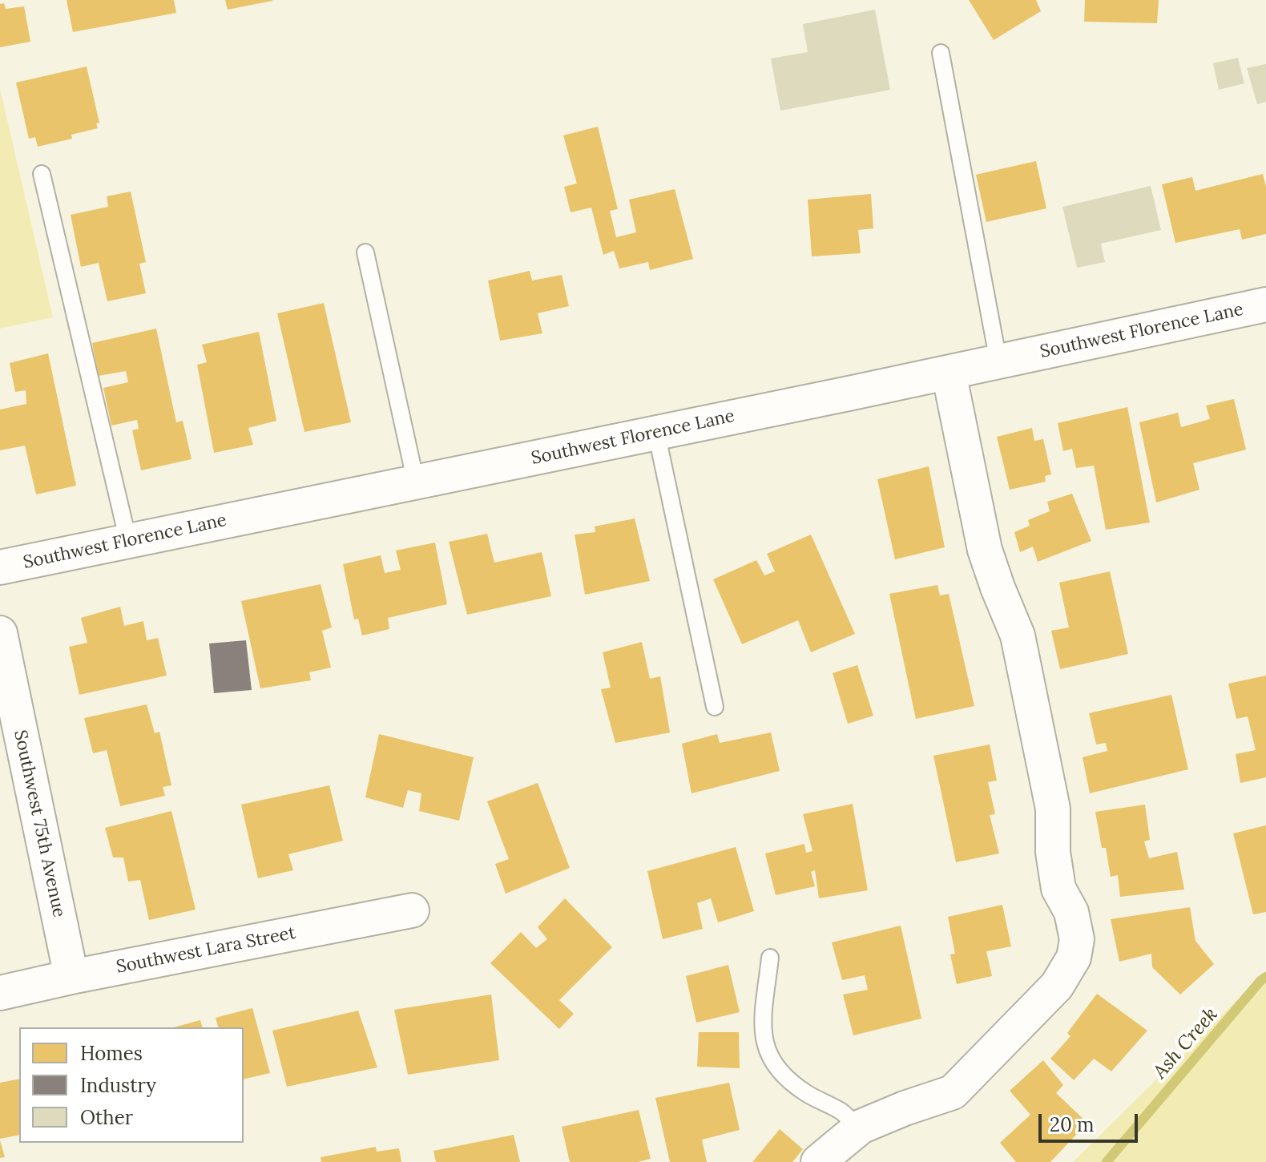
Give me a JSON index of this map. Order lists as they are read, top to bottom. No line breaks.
{"streets":{"street":["Southwest Florence Lane","Southwest 75th Avenue","Southwest Lara Street"]},"crossings":[["Southwest 75th Avenue","Southwest Lara Street"]],"water":["Ash Creek"],"legend":["Homes","Industry","Other"],"scale_bar":"20 m"}
